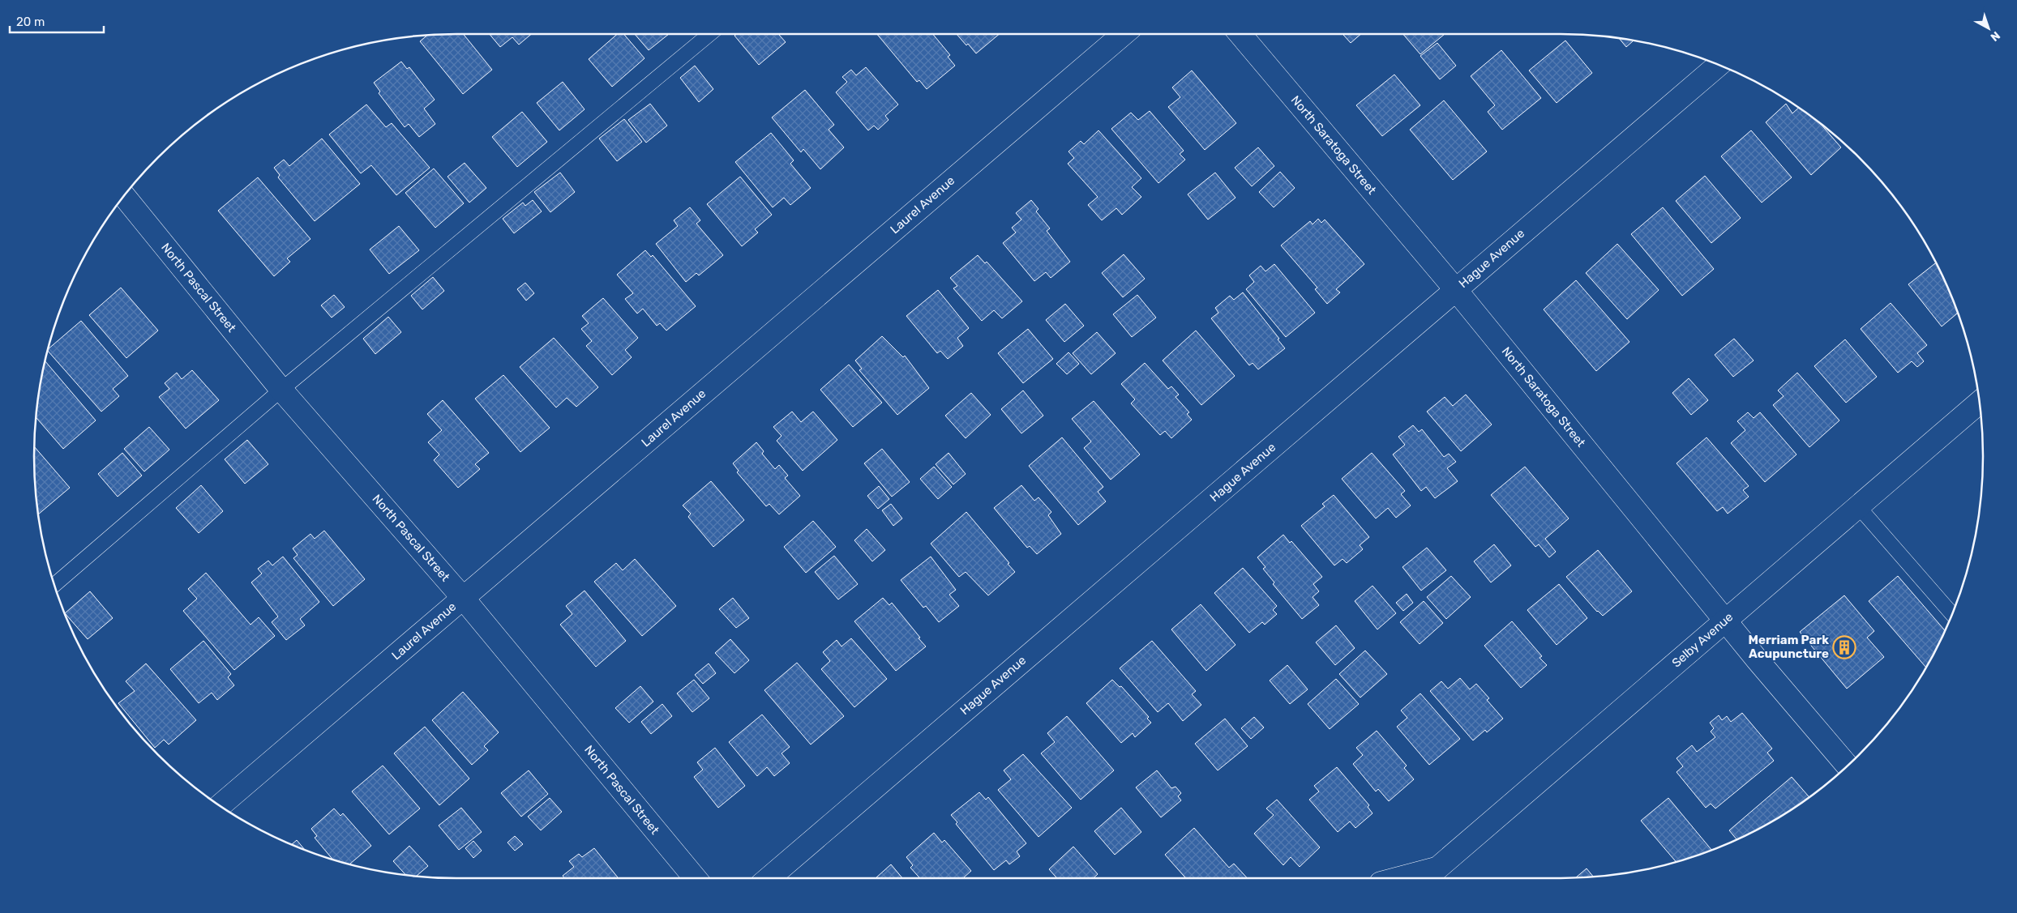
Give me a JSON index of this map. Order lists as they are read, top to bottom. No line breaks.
{"streets":{"street":["North Saratoga Street","Laurel Avenue","Hague Avenue","North Pascal Street","Selby Avenue"]},"crossings":[["North Saratoga Street","Hague Avenue"],["North Saratoga Street","Selby Avenue"],["Laurel Avenue","North Pascal Street"]],"places":{"building":["Merriam Park Acupuncture"]},"scale_bar":"20 m","north":"bottom right"}
